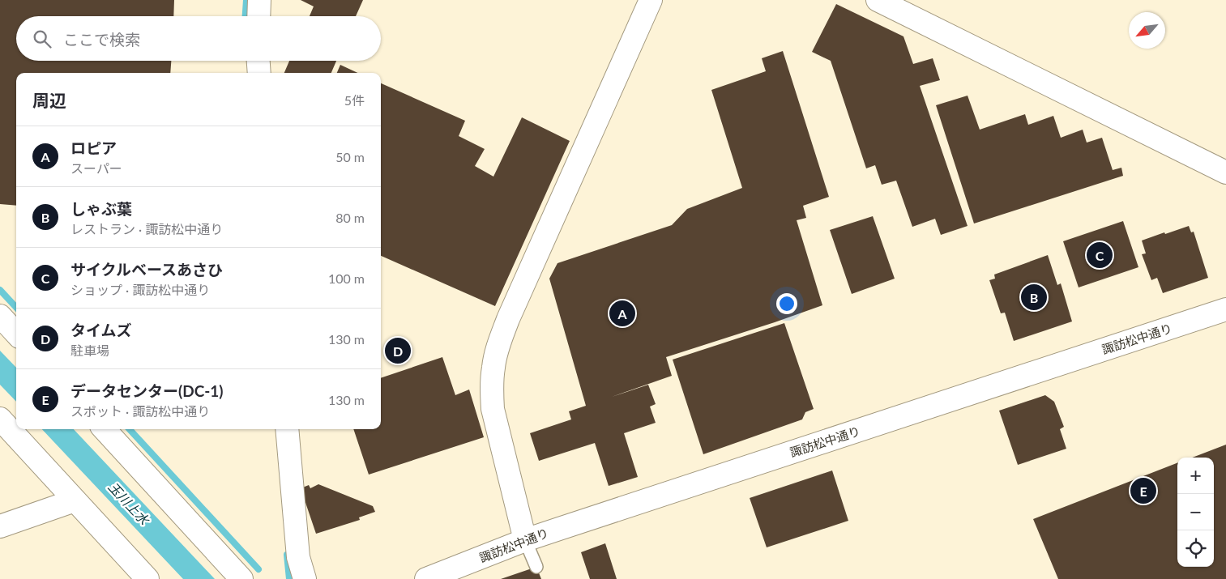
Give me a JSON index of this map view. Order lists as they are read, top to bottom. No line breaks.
{"streets":{"street":["諏訪松中通り"]},"water":["玉川上水"],"north":"bottom left","page":{"search":"ここで検索","heading":["周辺","5件"],"list":[{"mark":"A","name":"ロピア","note":"スーパー","value":"50 m"},{"mark":"B","name":"しゃぶ葉","note":"レストラン · 諏訪松中通り","value":"80 m"},{"mark":"C","name":"サイクルベースあさひ","note":"ショップ · 諏訪松中通り","value":"100 m"},{"mark":"D","name":"タイムズ","note":"駐車場","value":"130 m"},{"mark":"E","name":"データセンター(DC-1)","note":"スポット · 諏訪松中通り","value":"130 m"}],"pins":["C","B","A","D","E"],"map_buttons":["+","−"]}}
